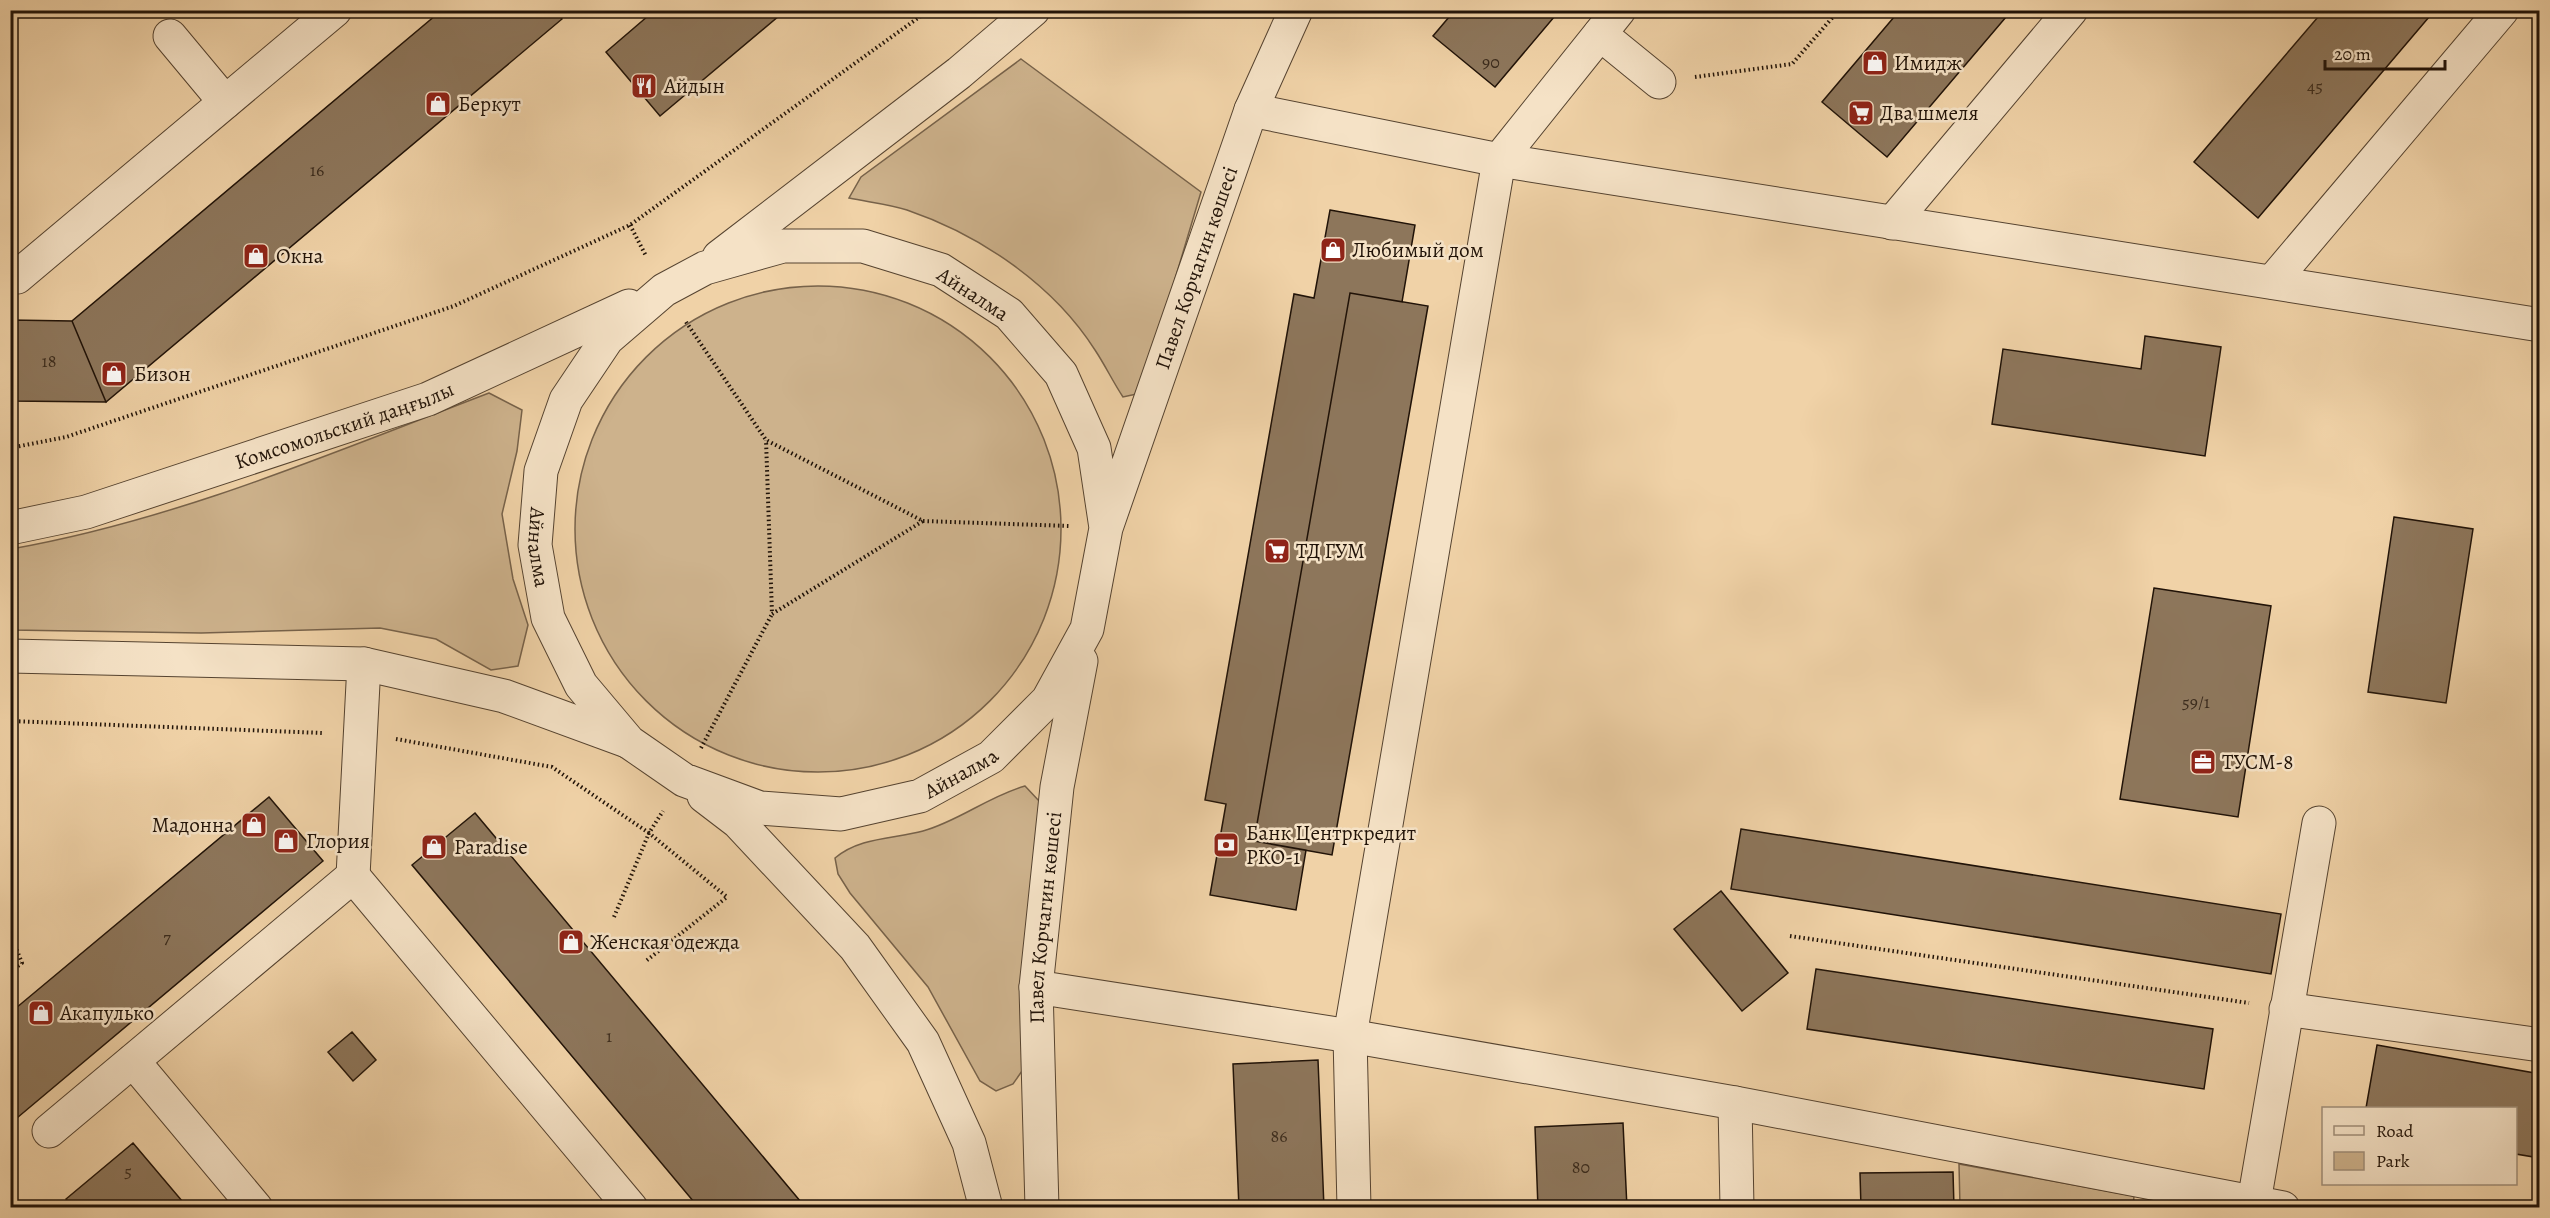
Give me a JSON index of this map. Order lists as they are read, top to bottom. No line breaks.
{"streets":{"street":["Павел Корчагин көшесі","Айналма","Комсомольский даңғылы"]},"crossings":[["Павел Корчагин көшесі","Айналма"],["Айналма","Комсомольский даңғылы"]],"places":{"shop":["Имидж","Беркут","Любимый дом","Окна","Бизон","Мадонна","Глория","Paradise","Женская одежда","Акапулько"],"restaurant":["Айдын"],"supermarket":["Два шмеля","ТД ГУМ"],"office":["ТУСМ-8"],"bank":["Банк Центркредит РКО-1"]},"house_numbers":["90","45","16","18","59/1","7","1","86","80","5"],"legend":["Road","Park"],"scale_bar":"20 m"}
